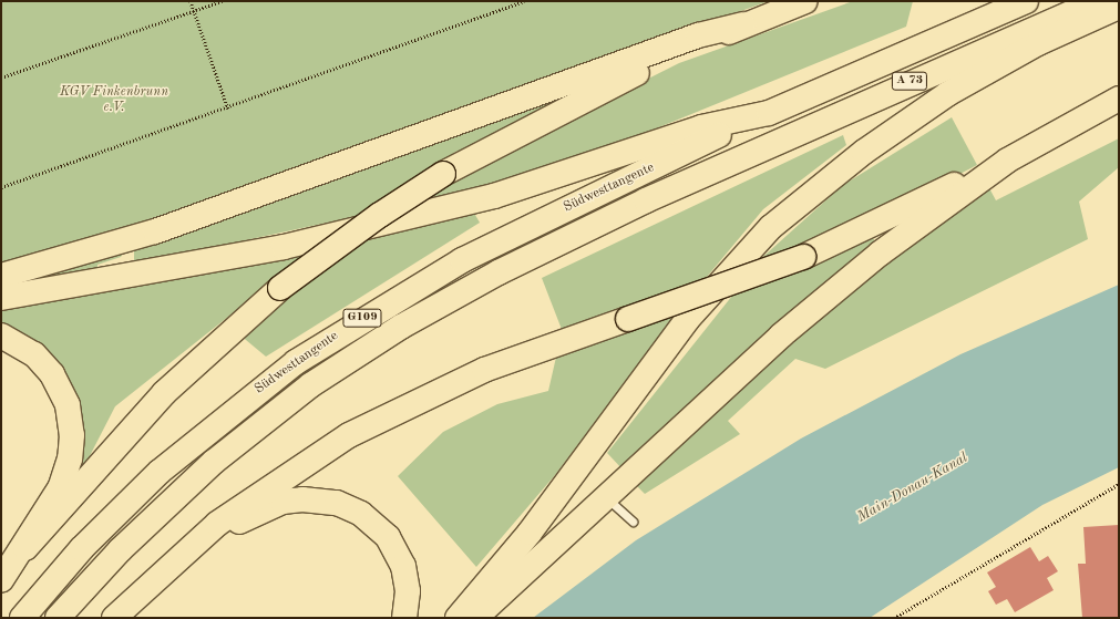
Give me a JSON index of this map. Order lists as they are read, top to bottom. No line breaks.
{"streets":{"highway":["A 73","Südwesttangente","G109"]},"crossings":[["A 73","Südwesttangente"]],"water":["Main-Donau-Kanal"],"parks":["KGV Finkenbrunn e.V."]}
